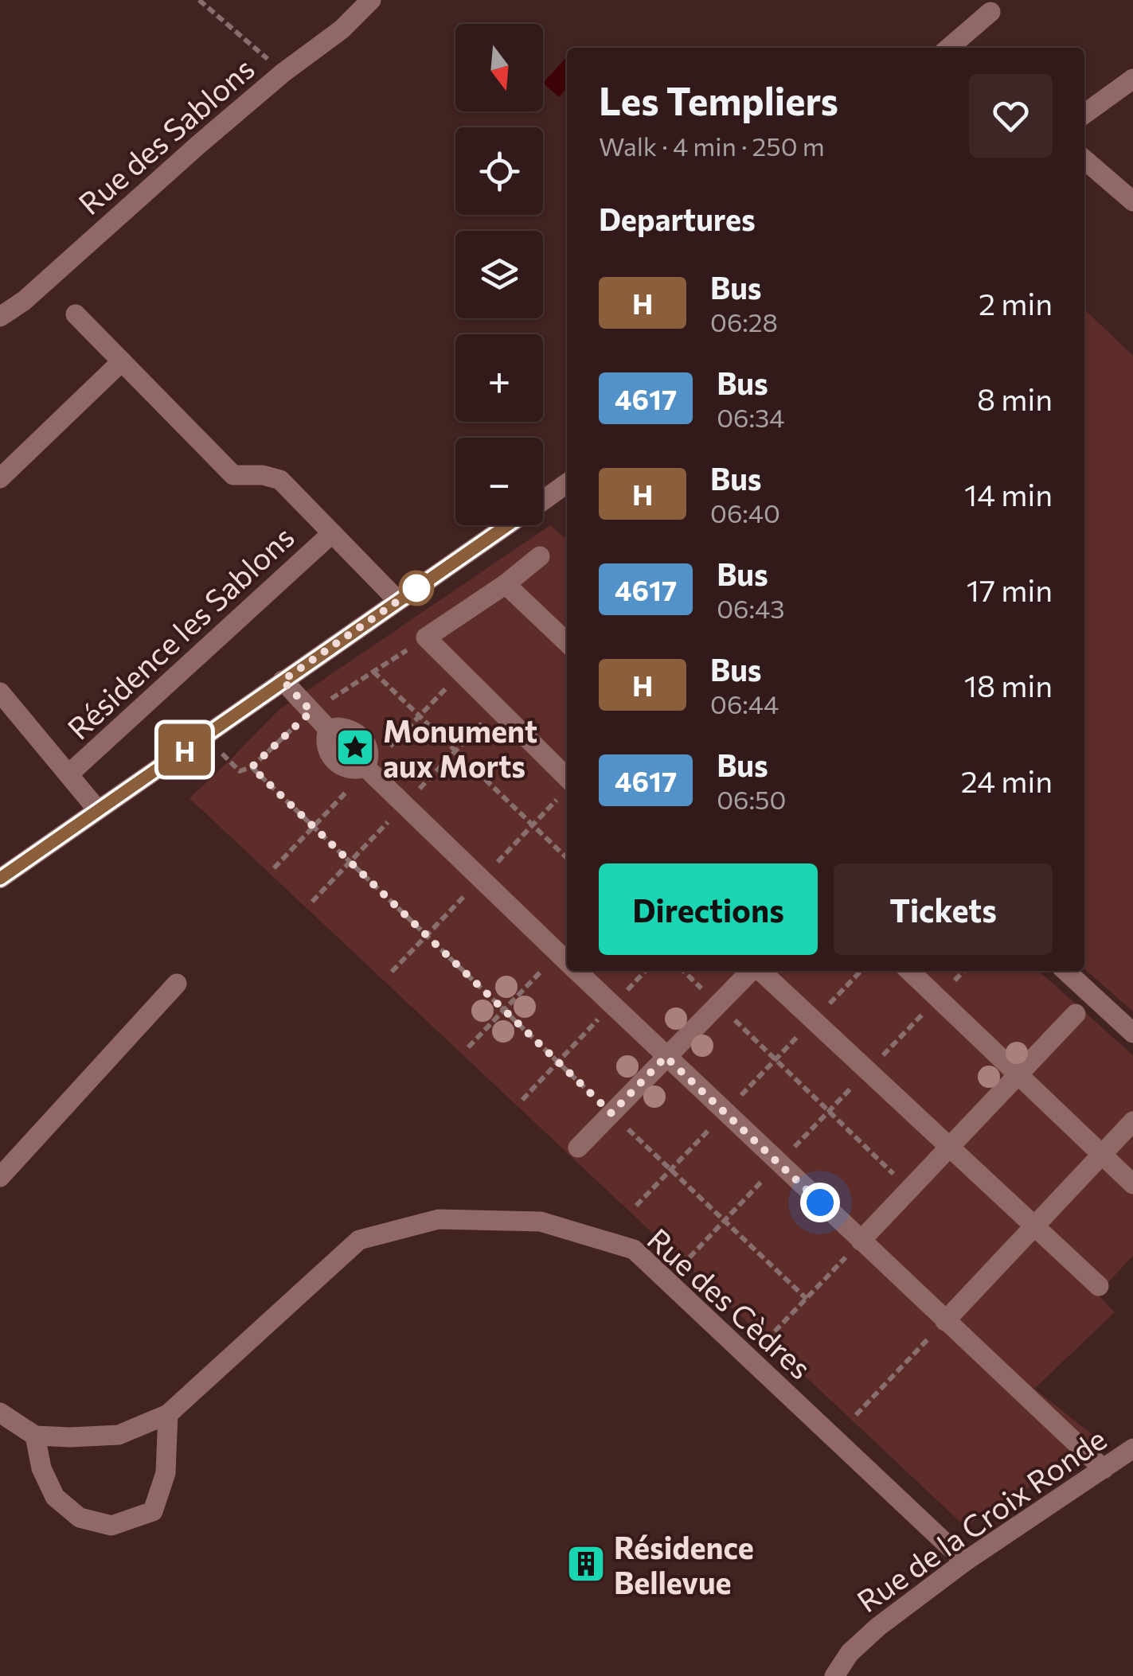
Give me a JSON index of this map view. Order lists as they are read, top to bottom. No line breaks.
{"streets":{"street":["Rue des Sablons","Résidence les Sablons","Rue des Cèdres","Rue de la Croix Ronde"]},"crossings":[["Rue des Cèdres","Rue de la Croix Ronde"]],"places":{"place":["Monument aux Morts"],"building":["Résidence Bellevue"]},"lines":["bus line H"],"north":"bottom","page":{"on_map":"H","map_buttons":["+","−"],"heading":[["Les Templiers","Walk · 4 min · 250 m"],"Departures"],"list":[{"mark":"H","name":"Bus","note":"06:28","value":"2 min"},{"mark":"4617","name":"Bus","note":"06:34","value":"8 min"},{"mark":"H","name":"Bus","note":"06:40","value":"14 min"},{"mark":"4617","name":"Bus","note":"06:43","value":"17 min"},{"mark":"H","name":"Bus","note":"06:44","value":"18 min"},{"mark":"4617","name":"Bus","note":"06:50","value":"24 min"}],"buttons":["Directions","Tickets"]}}
